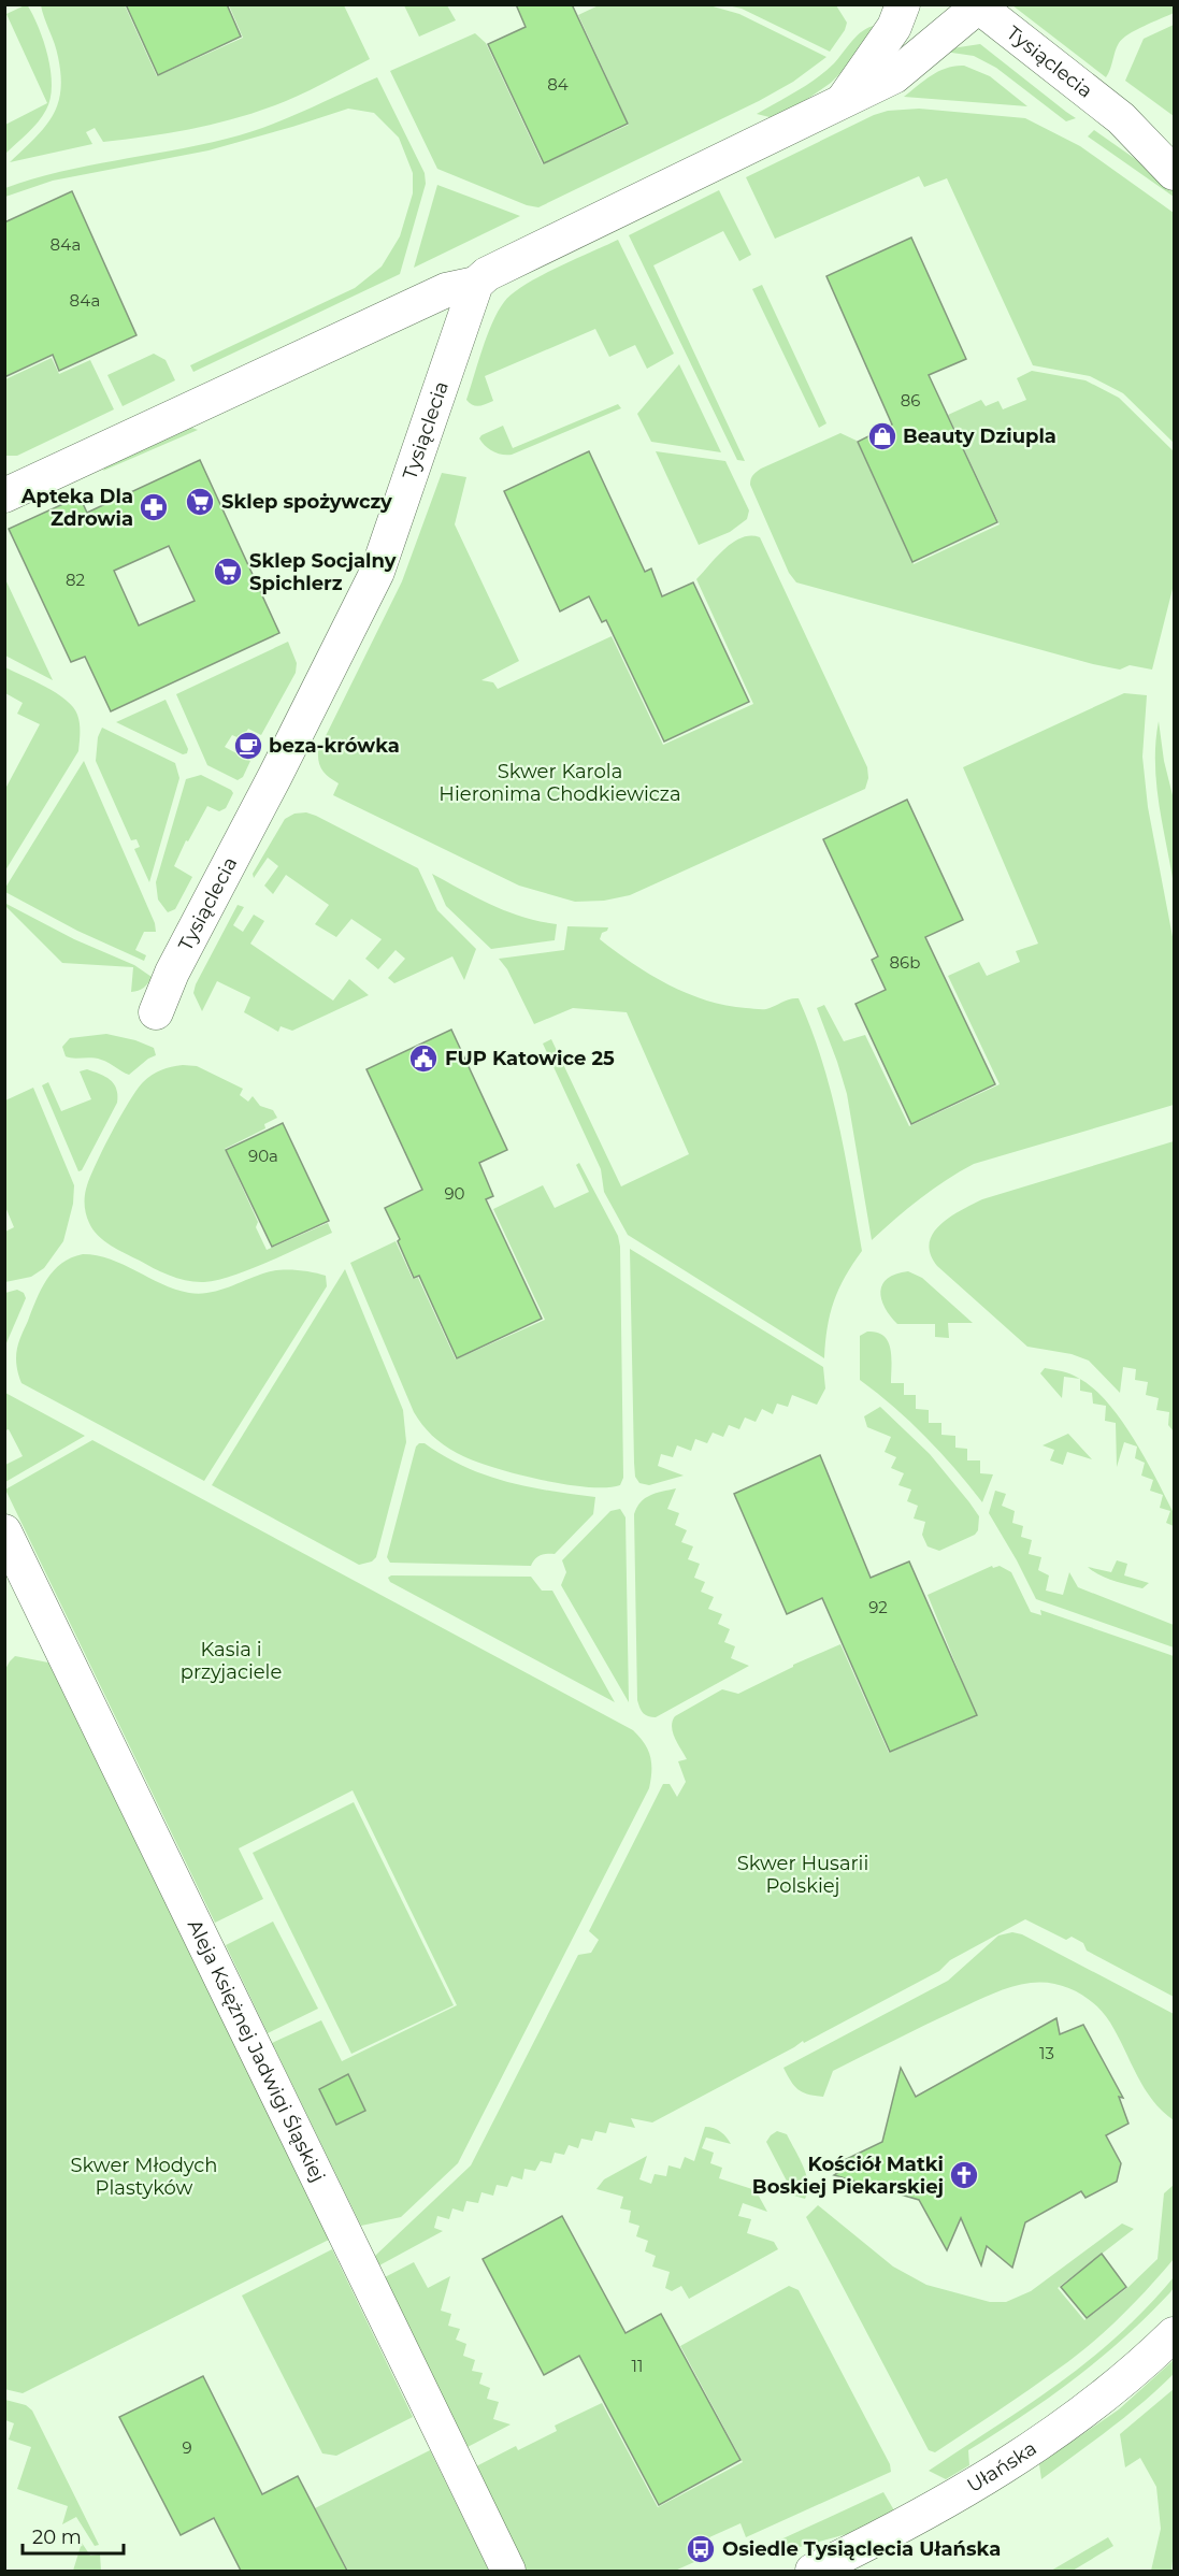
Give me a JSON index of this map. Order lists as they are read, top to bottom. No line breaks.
{"streets":{"street":["Tysiąclecia","Aleja Księżnej Jadwigi Śląskiej","Ułańska"]},"parks":["Skwer Karola Hieronima Chodkiewicza","Kasia i przyjaciele","Skwer Husarii Polskiej","Skwer Młodych Plastyków"],"places":{"shop":["Beauty Dziupla"],"supermarket":["Sklep spożywczy","Sklep Socjalny Spichlerz"],"pharmacy":["Apteka Dla Zdrowia"],"cafe":["beza-krówka"],"public building":["FUP Katowice 25"],"church":["Kościół Matki Boskiej Piekarskiej"],"bus stop":["Osiedle Tysiąclecia Ułańska"]},"house_numbers":["84","84a","84a","86","82","86b","90a","90","92","13","11","9"],"scale_bar":"20 m"}
